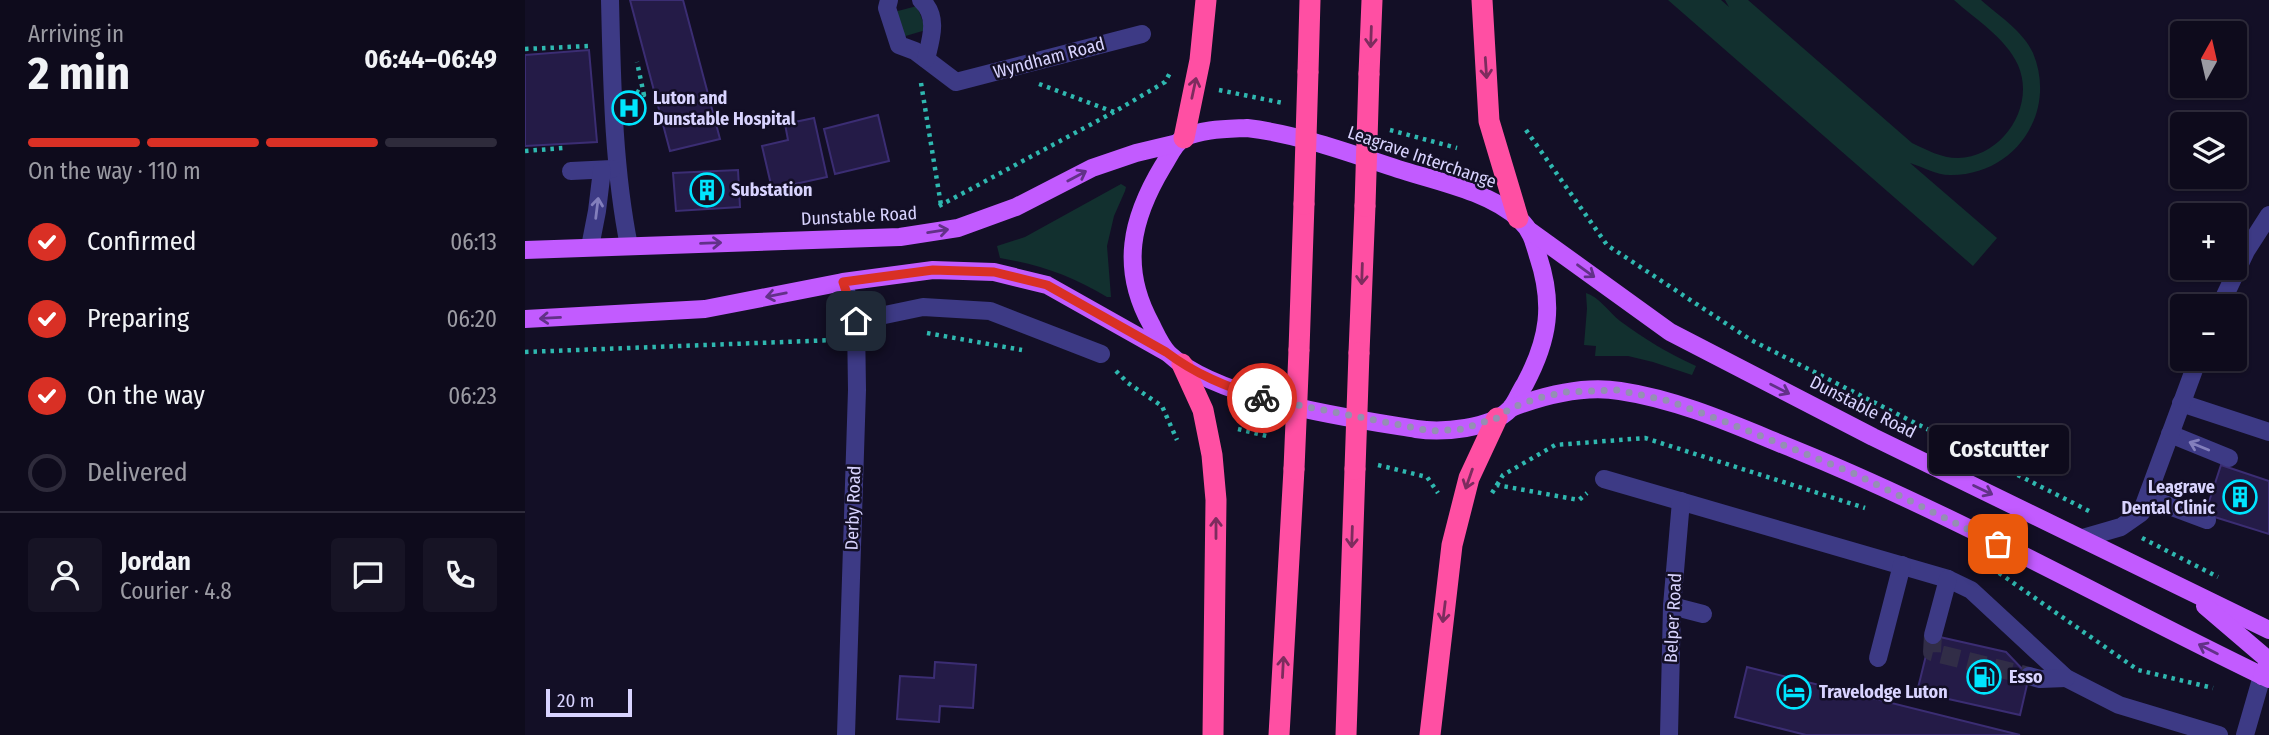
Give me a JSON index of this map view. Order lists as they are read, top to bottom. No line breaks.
{"streets":{"main road":["Leagrave Interchange","Dunstable Road"],"street":["Wyndham Road","Derby Road","Belper Road"]},"crossings":[["Leagrave Interchange","Dunstable Road"]],"places":{"hospital":["Luton and Dunstable Hospital"],"building":["Substation","Leagrave Dental Clinic"],"other":["Costcutter"],"fuel station":["Esso"],"hotel":["Travelodge Luton"]},"scale_bar":"20 m","north":"top","page":{"heading":["2 min","Arriving in","06:44–06:49"],"panel":["Jordan","Courier · 4.8"],"map_buttons":["+","−"],"bar":"On the way · 110 m","list":[["Confirmed","06:13"],["Preparing","06:20"],["On the way","06:23"],"Delivered"],"bubble":"Costcutter","scale":"20 m"}}
